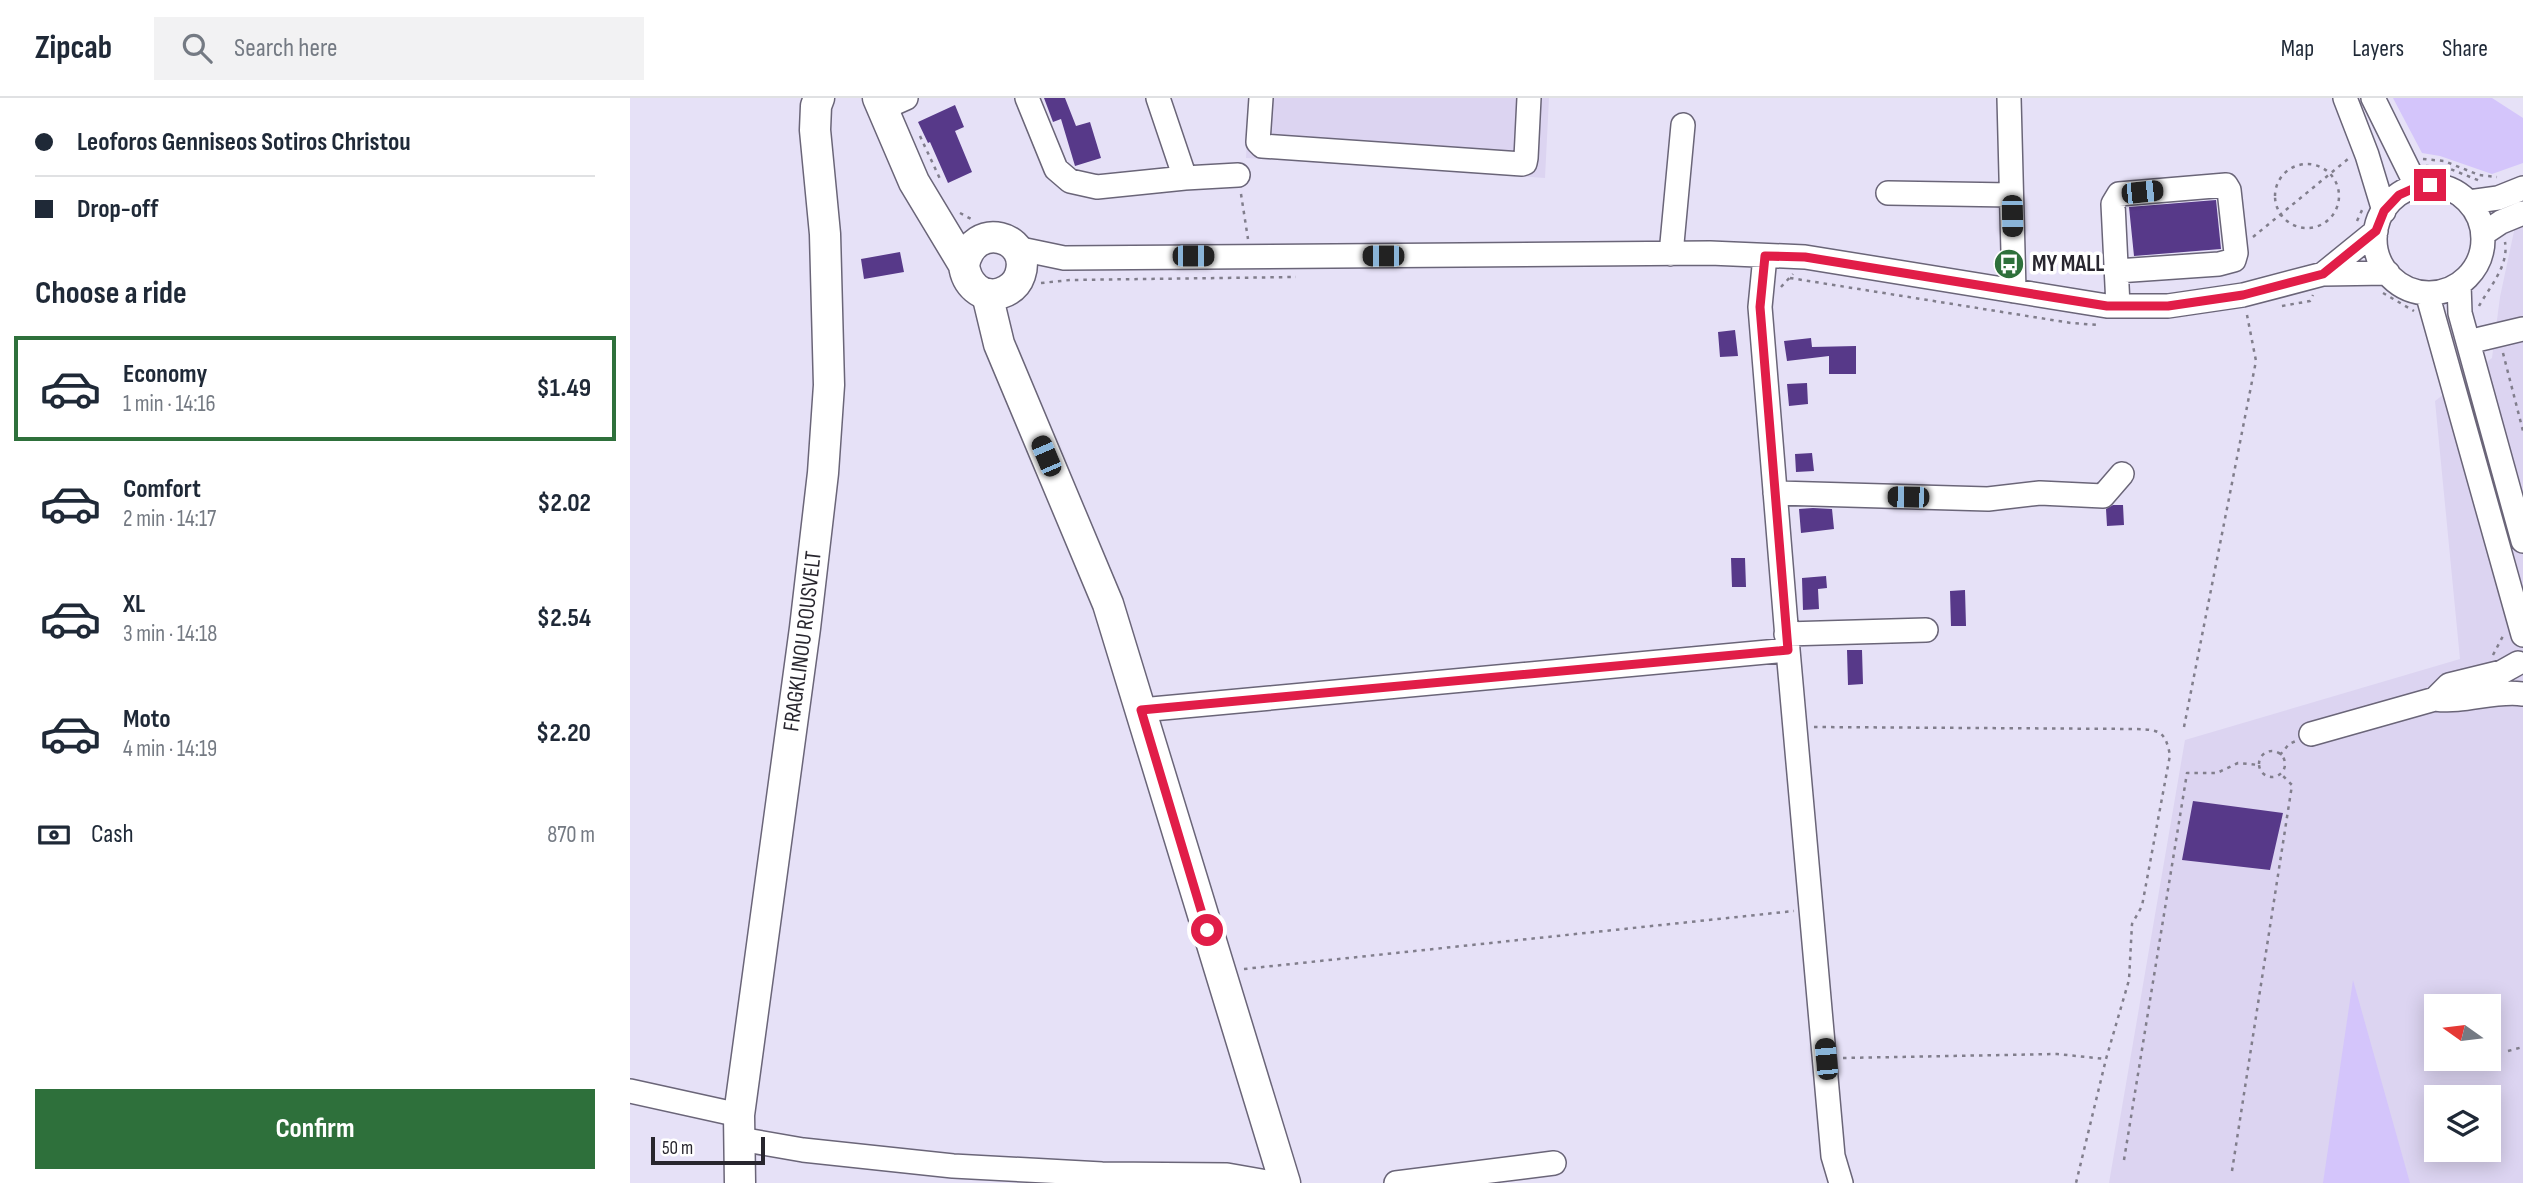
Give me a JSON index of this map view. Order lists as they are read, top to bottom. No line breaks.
{"streets":{"main road":["FRAGKLINOU ROUSVELT"]},"places":{"bus stop":["MY MALL"]},"scale_bar":"50 m","north":"left","page":{"header":"Zipcab","search":"Search here","nav":["Map","Layers","Share"],"banner":["Leoforos Genniseos Sotiros Christou","Drop-off"],"heading":"Choose a ride","list":[{"name":"Economy","note":"1 min · 14:16","value":"$1.49"},{"name":"Comfort","note":"2 min · 14:17","value":"$2.02"},{"name":"XL","note":"3 min · 14:18","value":"$2.54"},{"name":"Moto","note":"4 min · 14:19","value":"$2.20"}],"pay":["Cash","870 m"],"buttons":"Confirm","scale":"50 m"}}
